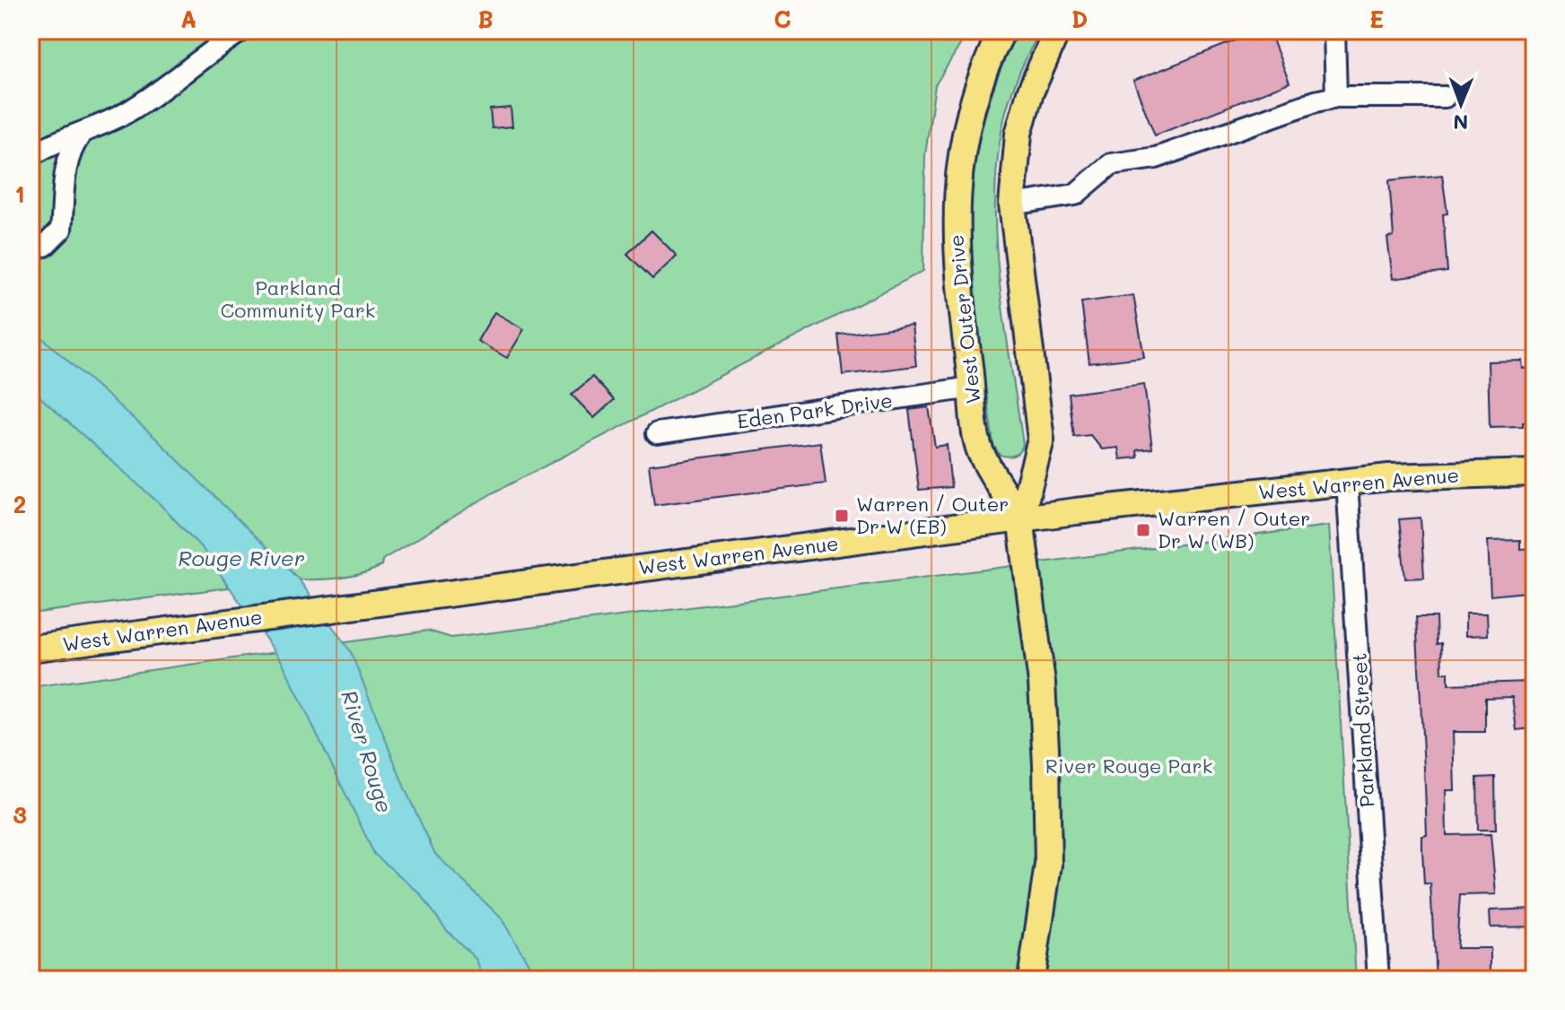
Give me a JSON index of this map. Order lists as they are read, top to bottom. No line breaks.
{"streets":{"main road":["West Outer Drive","West Warren Avenue"],"street":["Eden Park Drive","Parkland Street"]},"crossings":[["West Outer Drive","Eden Park Drive"],["West Outer Drive","West Warren Avenue"],["West Warren Avenue","Parkland Street"]],"water":["Rouge River","River Rouge"],"parks":["Parkland Community Park","River Rouge Park"],"places":{"transit":["Warren / Outer Dr W (EB)","Warren / Outer Dr W (WB)"]},"north":"bottom","grid":{"columns":["A","B","C","D","E"],"rows":["1","2","3"]}}
